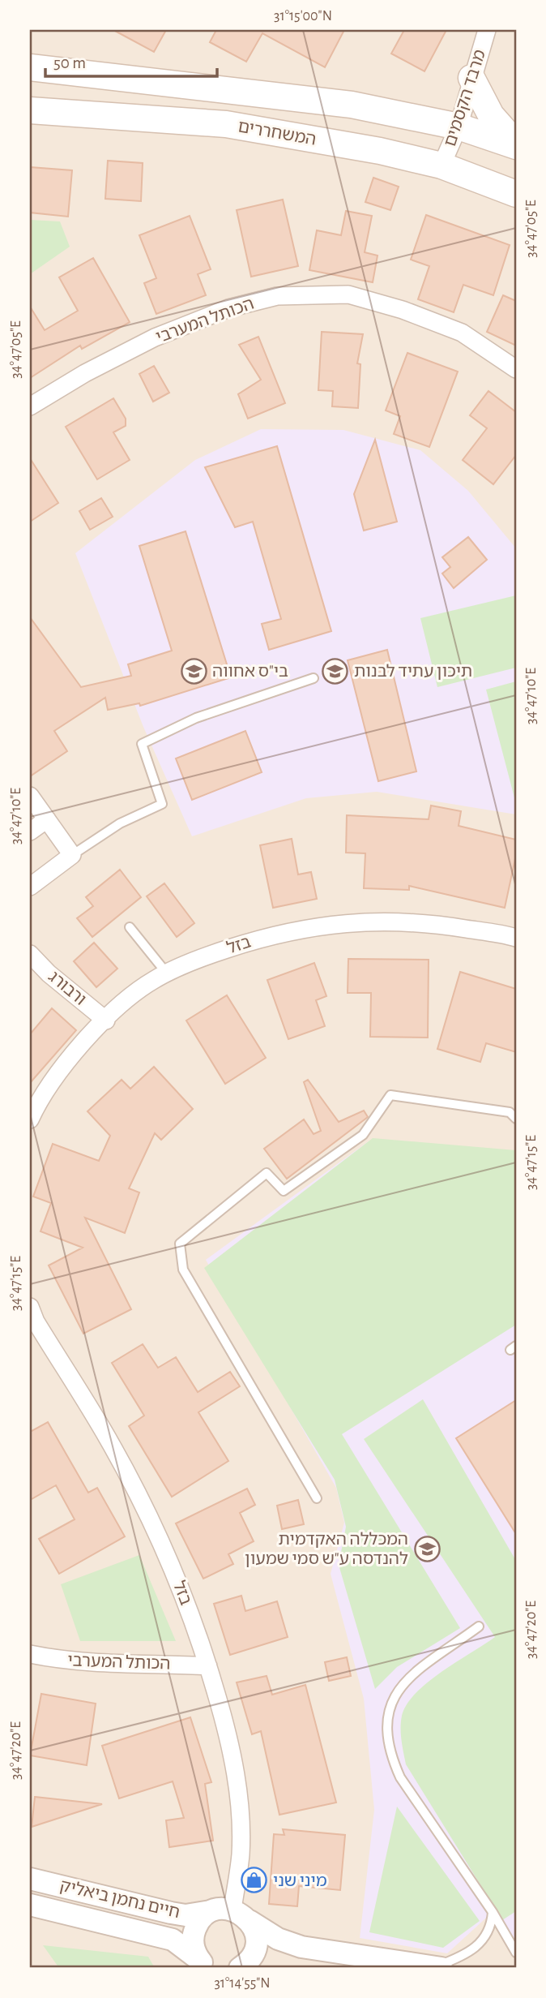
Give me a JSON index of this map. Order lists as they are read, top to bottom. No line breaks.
{"streets":{"main road":["המשחררים"],"street":["מרבד הקסמים","הכותל המערבי","בזל","ורבורג","חיים נחמן ביאליק"]},"crossings":[["מרבד הקסמים","המשחררים"],["הכותל המערבי","בזל"],["בזל","ורבורג"],["בזל","חיים נחמן ביאליק"]],"places":{"school or university":["בי\"ס אחווה","תיכון עתיד לבנות","המכללה האקדמית להנדסה ע\"ש סמי שמעון"],"shop":["מיני שני"]},"scale_bar":"50 m","coordinates":["31°15'00\"N","34°47'05\"E","34°47'10\"E","34°47'15\"E","34°47'20\"E","31°14'55\"N"]}
